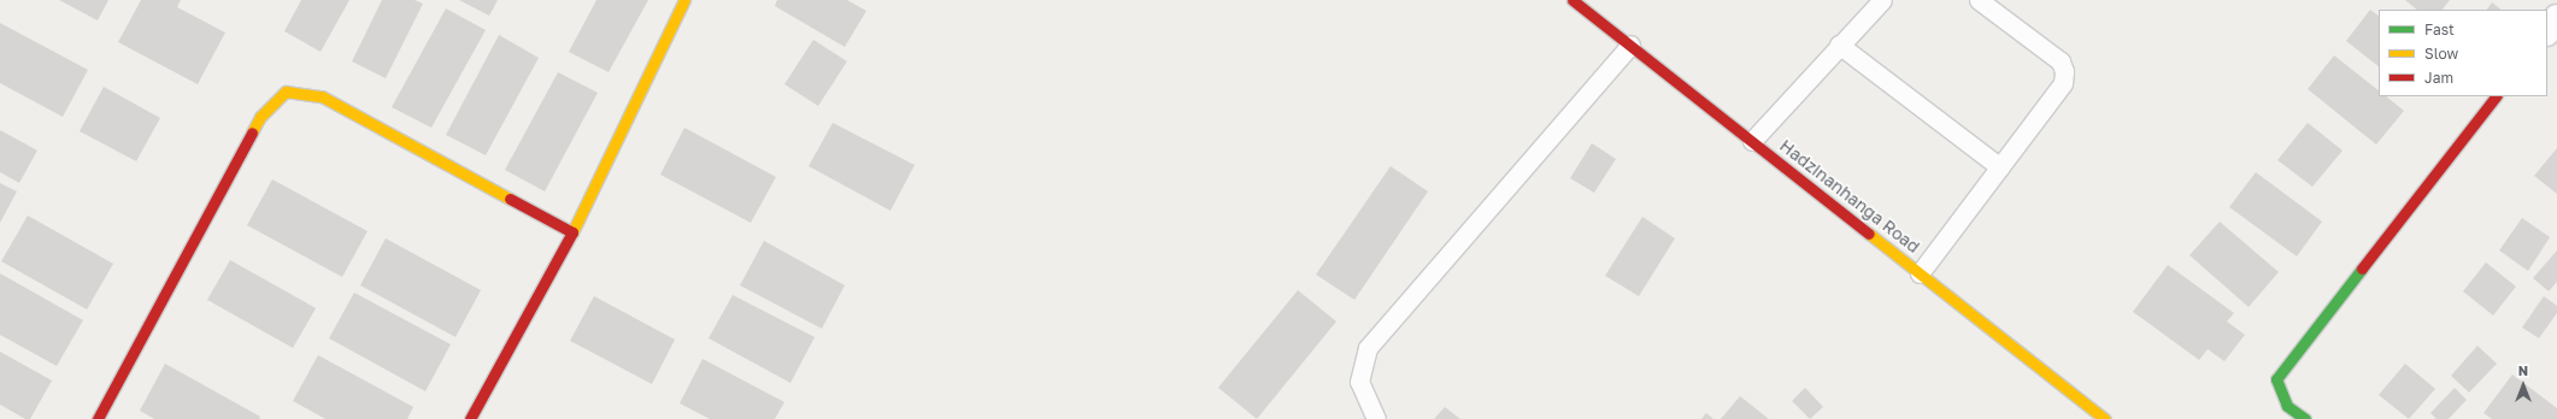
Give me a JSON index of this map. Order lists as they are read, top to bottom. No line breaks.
{"streets":{"street":["Hadzinanhanga Road"]},"legend":["Fast","Slow","Jam"],"north":"top"}
